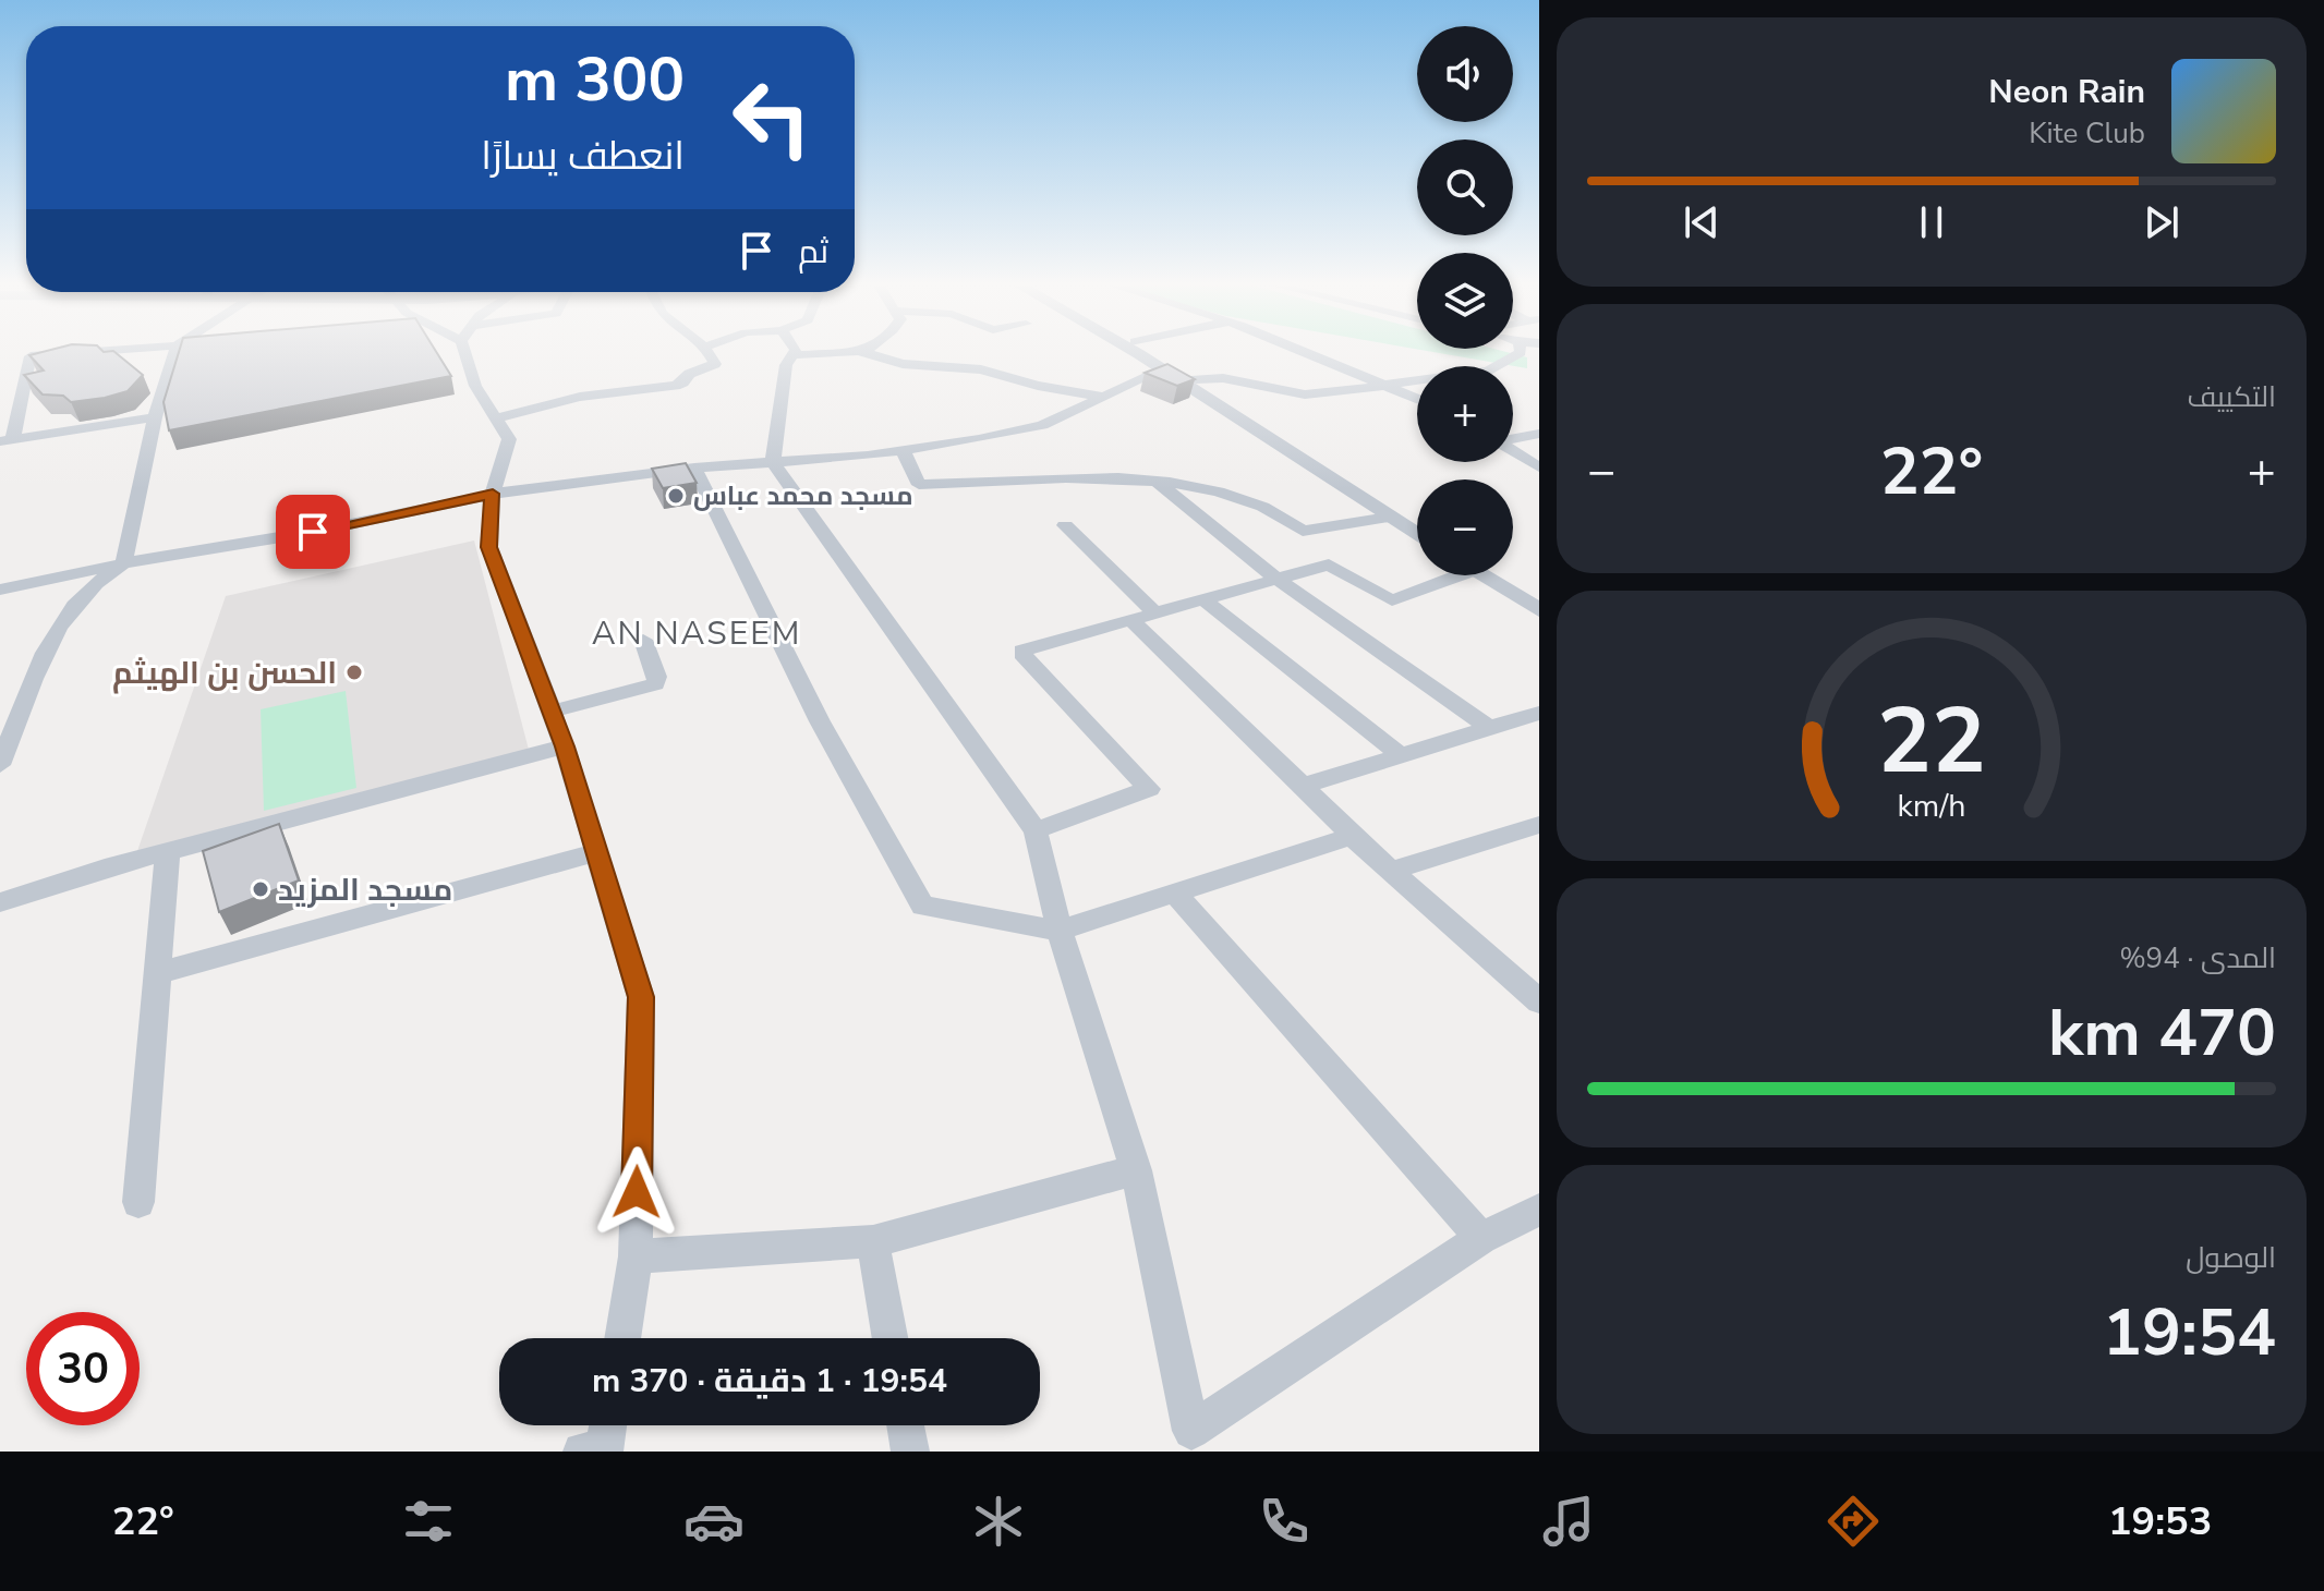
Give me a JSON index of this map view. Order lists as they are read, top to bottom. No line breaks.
{"districts":["AN NASEEM"],"places":["مسجد محمد عباس","الحسن بن الهيثم","مسجد المزيد"],"page":{"map_buttons":["+","−"],"turn":["300 m","انعطف يسارًا"],"song":["Neon Rain","Kite Club"],"then":"ثم","tile":["التكييف",["المدى · 94%","470 km"],["الوصول","19:54"]],"heat":["−","22°","+"],"limit":"30","trip":"19:54 · 1 دقيقة · 370 m","tabs":["19:53","22°"],"gauge":["22","km/h"]}}
